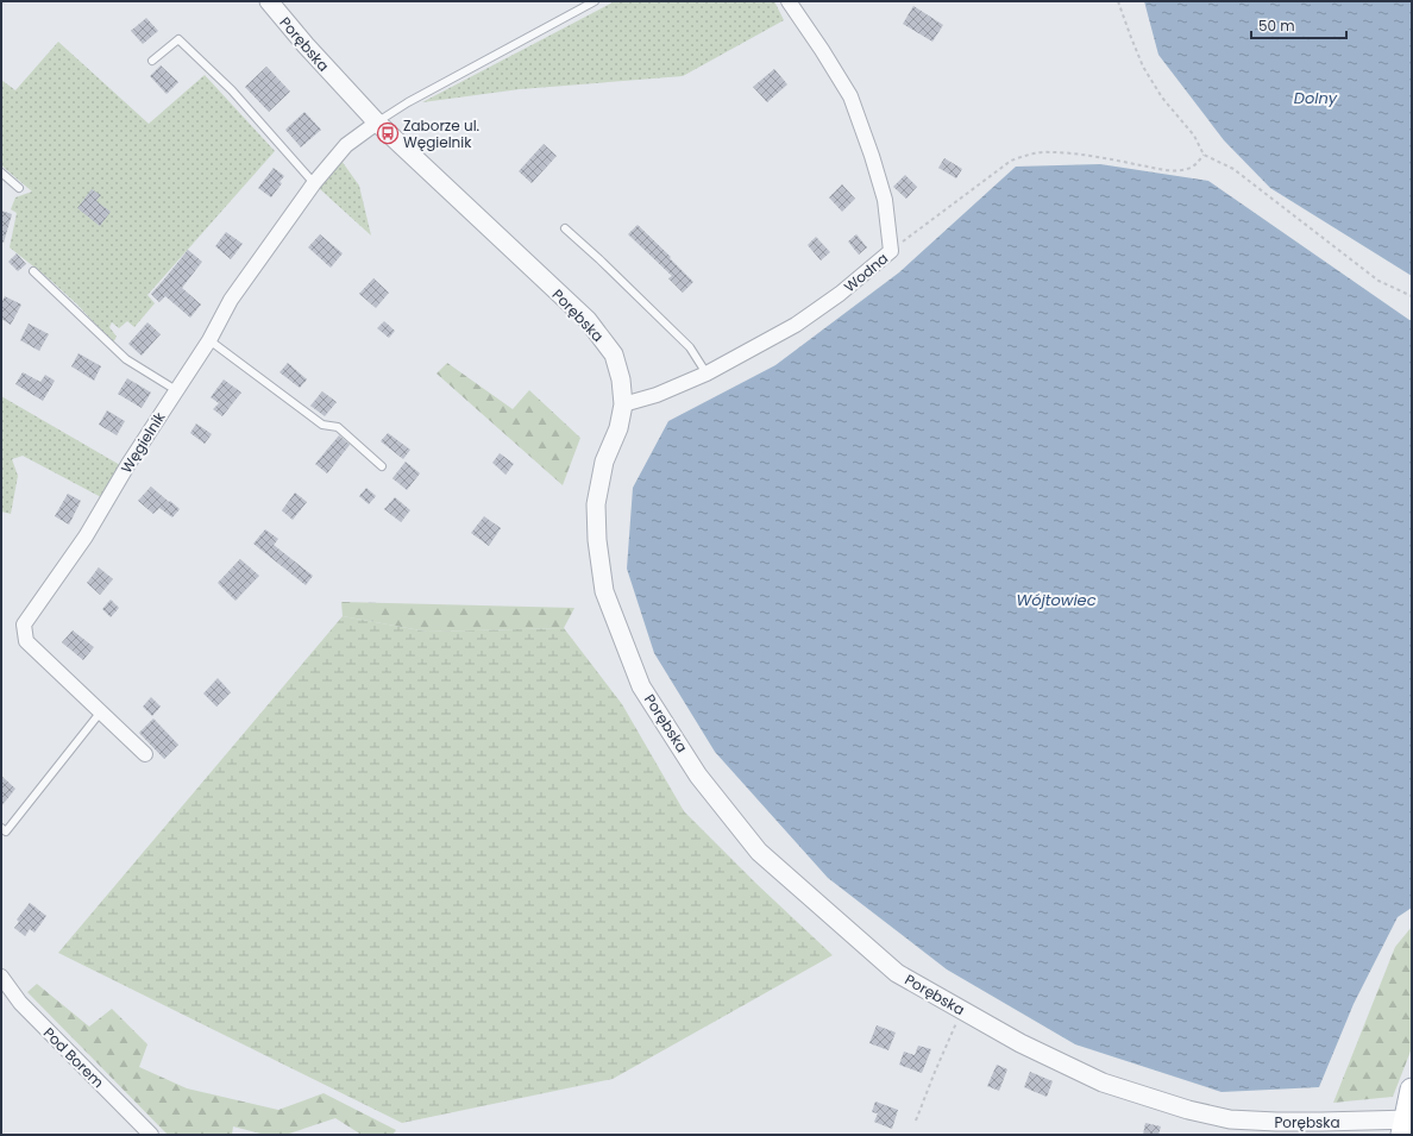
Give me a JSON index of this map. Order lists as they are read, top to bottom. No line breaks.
{"streets":{"street":["Porębska","Wodna","Węgielnik","Pod Borem"]},"crossings":[["Porębska","Wodna"],["Porębska","Węgielnik"]],"water":["Dolny","Wójtowiec"],"places":{"bus stop":["Zaborze ul. Węgielnik"]},"scale_bar":"50 m"}
